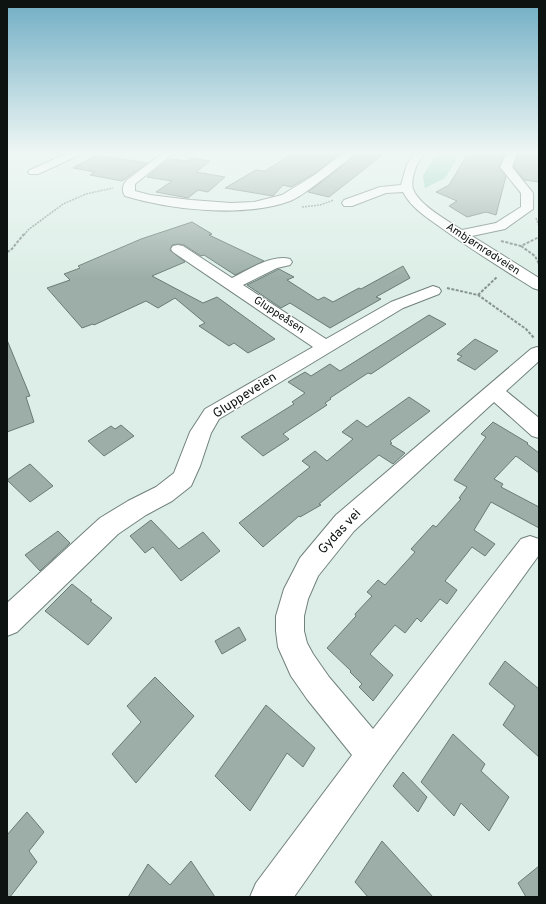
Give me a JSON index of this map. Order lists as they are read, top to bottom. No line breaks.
{"streets":{"street":["Ambjørnrødveien","Gluppeåsen","Gluppeveien","Gydas vei"]},"crossings":[["Gluppeåsen","Gluppeveien"]]}
